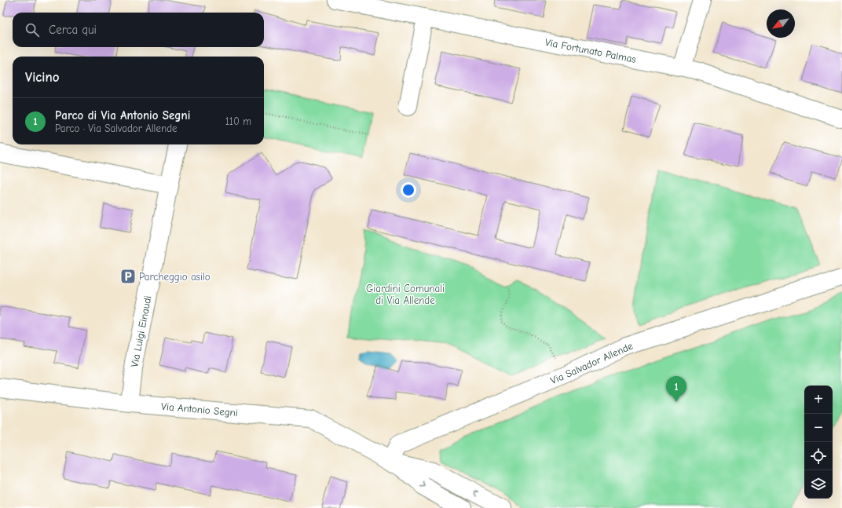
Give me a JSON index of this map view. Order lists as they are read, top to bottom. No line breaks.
{"streets":{"street":["Via Fortunato Palmas","Via Luigi Einaudi","Via Salvador Allende","Via Antonio Segni"]},"crossings":[["Via Luigi Einaudi","Via Antonio Segni"],["Via Salvador Allende","Via Antonio Segni"]],"parks":["Giardini Comunali di Via Allende"],"places":{"parking":["Parcheggio asilo"]},"north":"bottom left","page":{"search":"Cerca qui","heading":"Vicino","list":[{"mark":"1","name":"Parco di Via Antonio Segni","note":"Parco · Via Salvador Allende","value":"110 m"}],"pins":"1","map_buttons":["+","−"]}}
